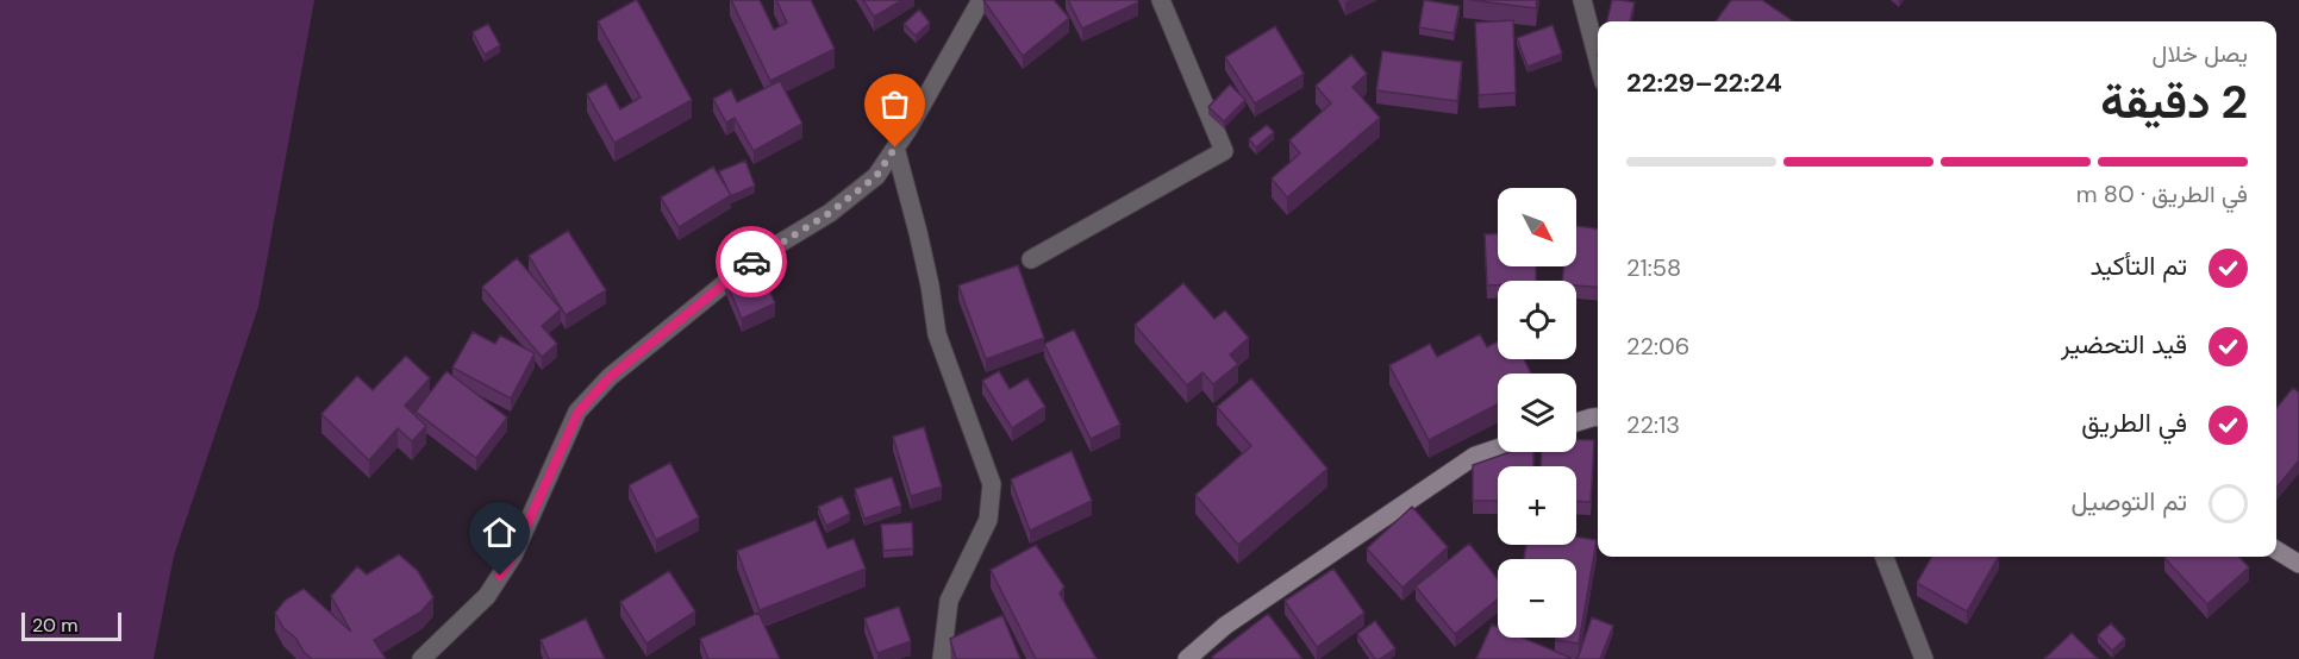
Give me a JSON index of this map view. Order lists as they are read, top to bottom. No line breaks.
{"scale_bar":"20 m","north":"bottom right","page":{"heading":["2 دقيقة","يصل خلال","22:24–22:29"],"bar":"في الطريق · 80 m","map_buttons":["+","−"],"list":[["تم التأكيد","21:58"],["قيد التحضير","22:06"],["في الطريق","22:13"],"تم التوصيل"],"scale":"20 m"}}
